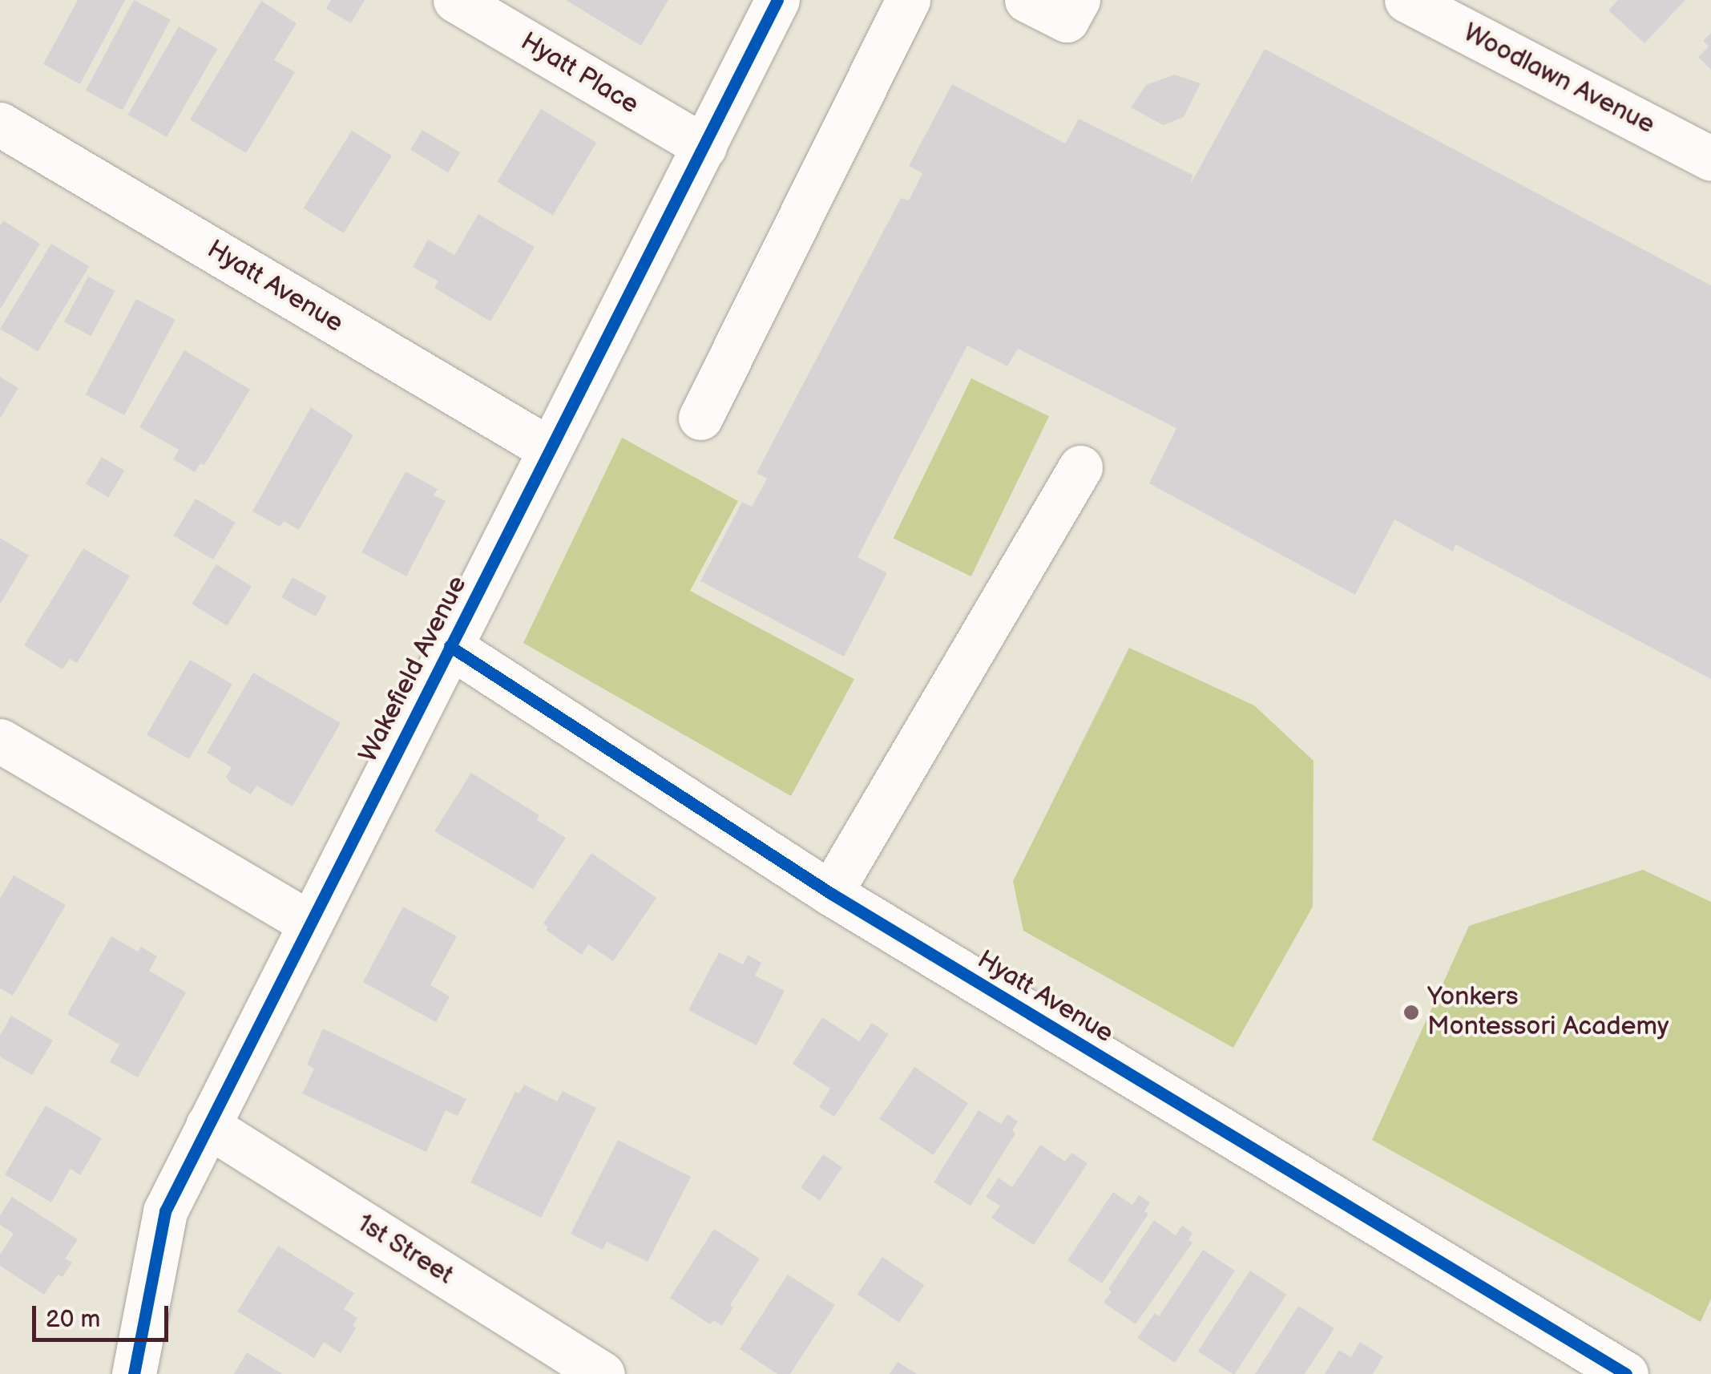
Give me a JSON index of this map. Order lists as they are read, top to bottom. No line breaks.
{"streets":{"street":["Hyatt Place","Woodlawn Avenue","Hyatt Avenue","Wakefield Avenue","1st Street"]},"crossings":[["Hyatt Place","Wakefield Avenue"],["Hyatt Avenue","Wakefield Avenue"],["Wakefield Avenue","1st Street"]],"places":["Yonkers Montessori Academy"],"scale_bar":"20 m"}
